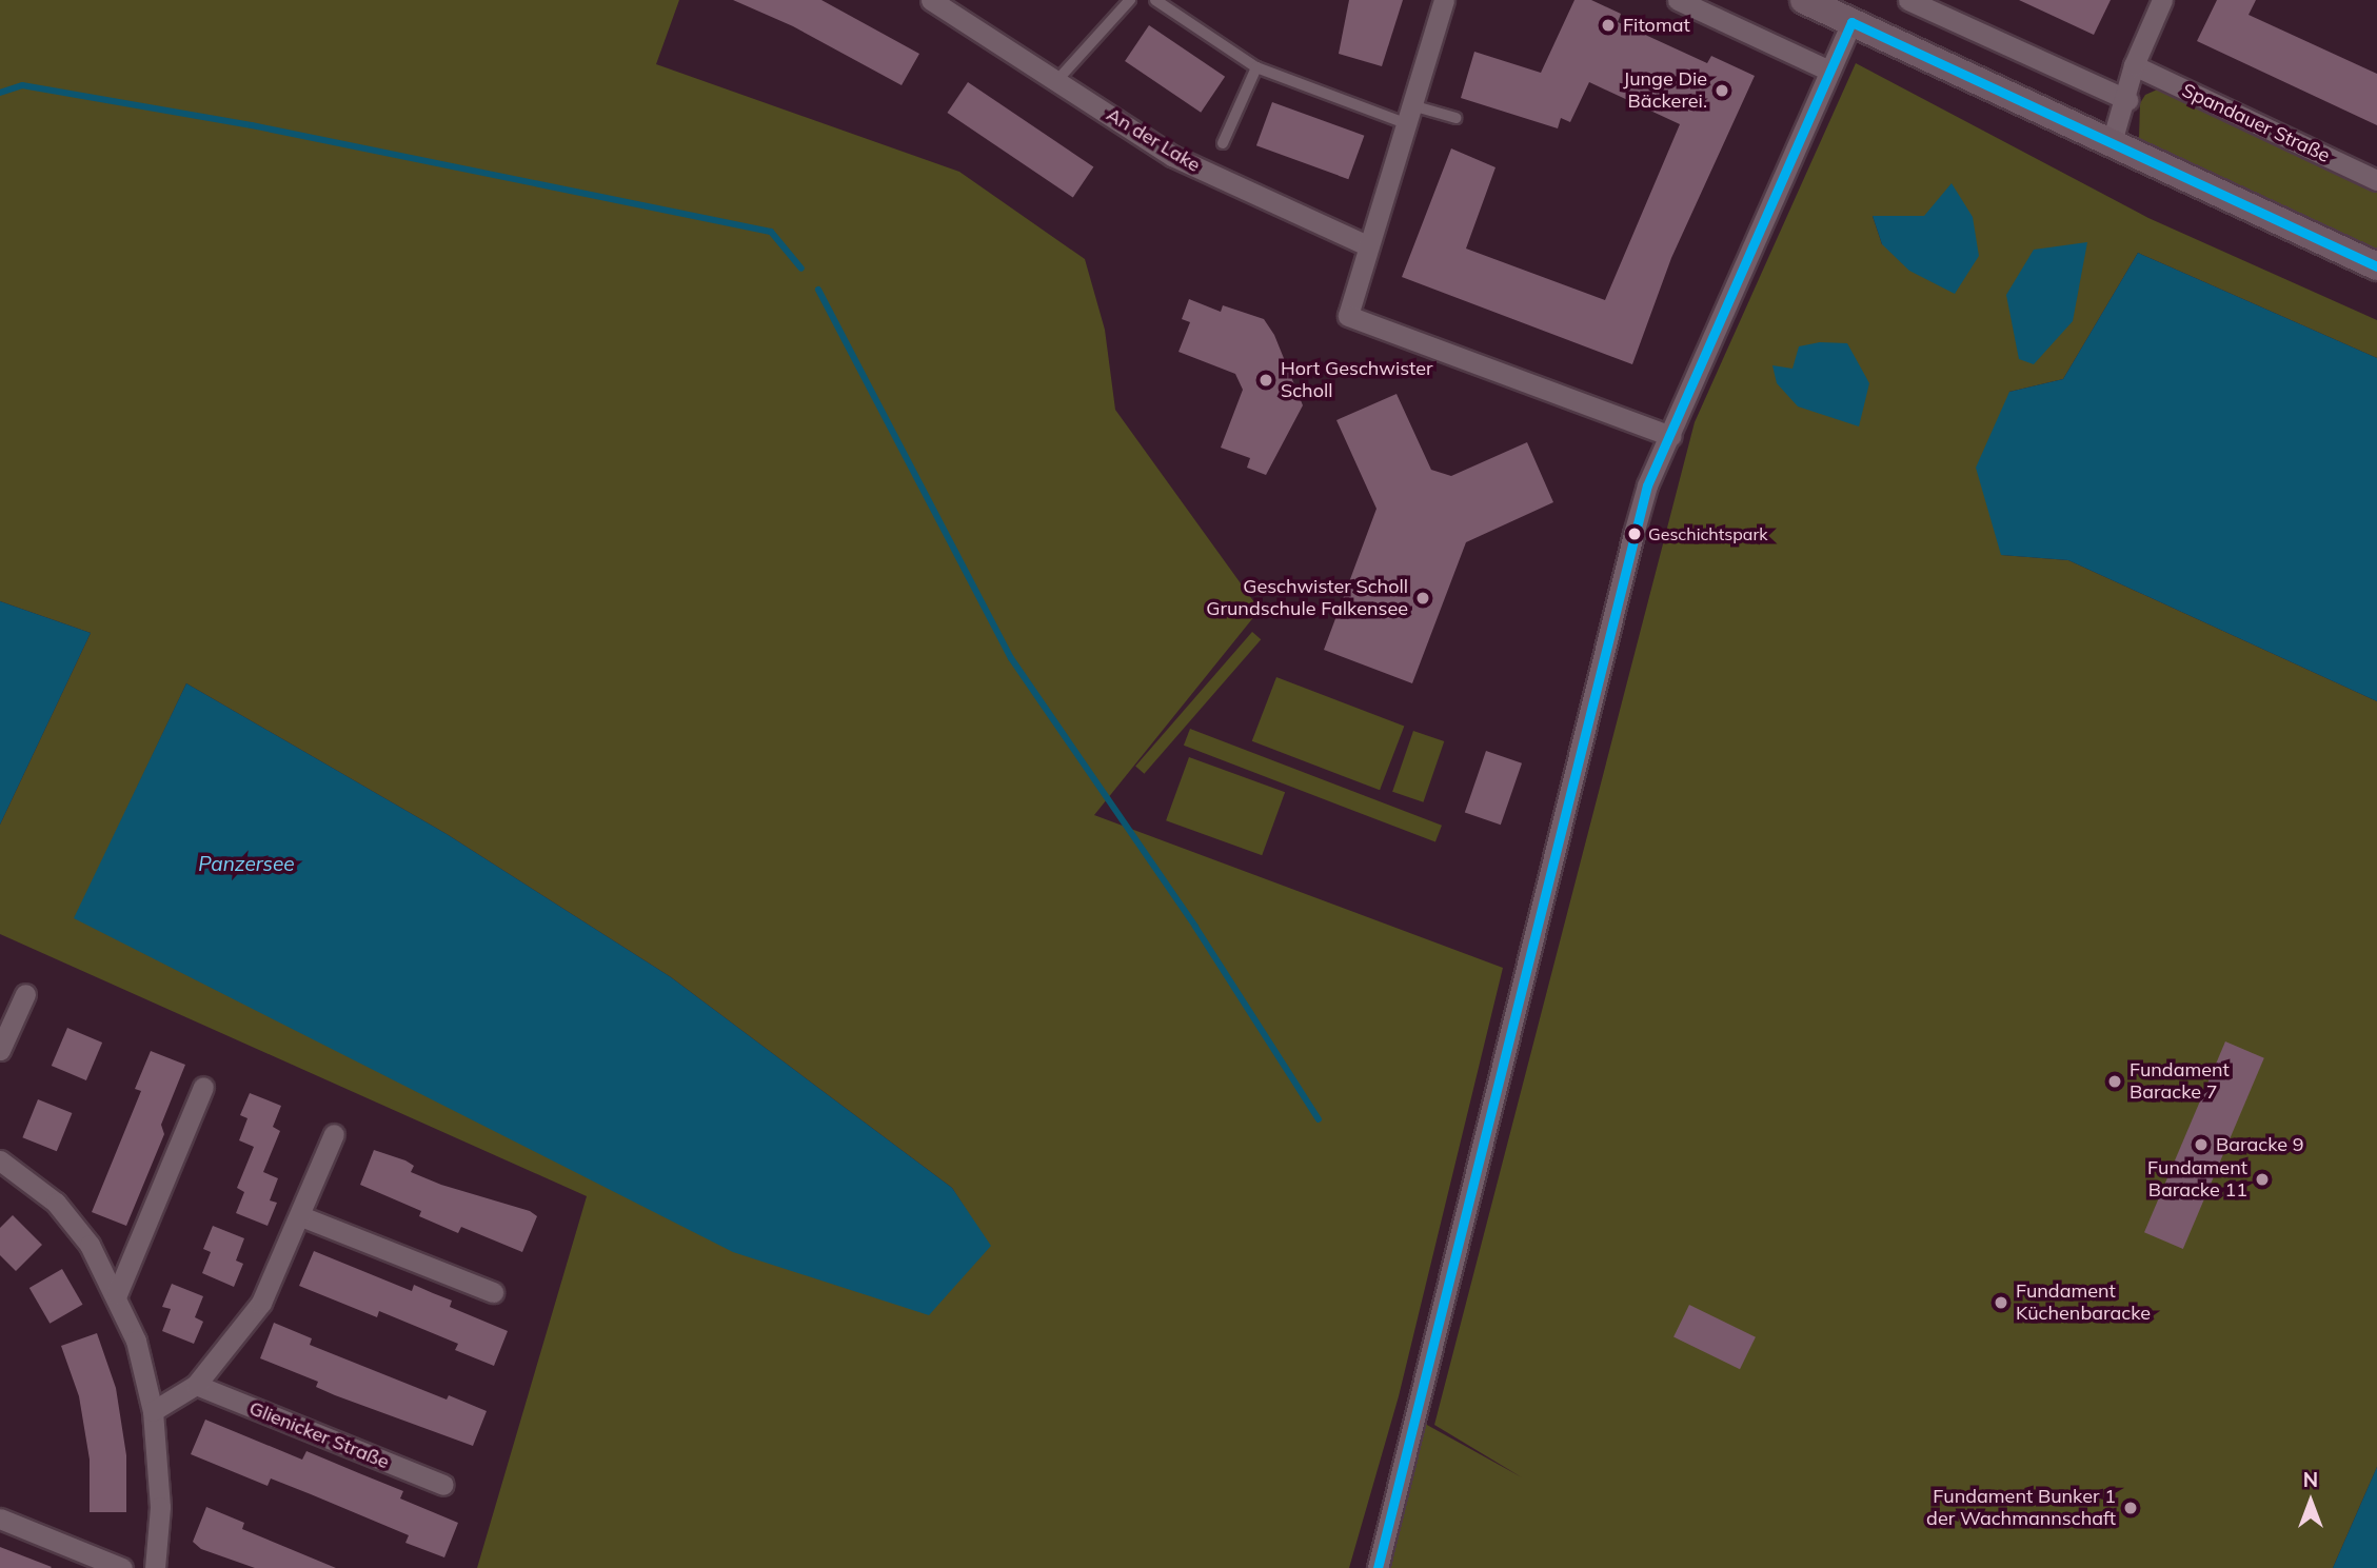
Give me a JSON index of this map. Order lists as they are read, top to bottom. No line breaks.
{"streets":{"street":["Spandauer Straße","An der Lake","Glienicker Straße"]},"water":["Panzersee"],"places":["Fitomat","Junge Die Bäckerei.","Hort Geschwister Scholl","Geschichtspark","Geschwister Scholl Grundschule Falkensee","Fundament Baracke 7","Baracke 9","Fundament Baracke 11","Fundament Küchenbaracke","Fundament Bunker 1 der Wachmannschaft"],"north":"top"}
